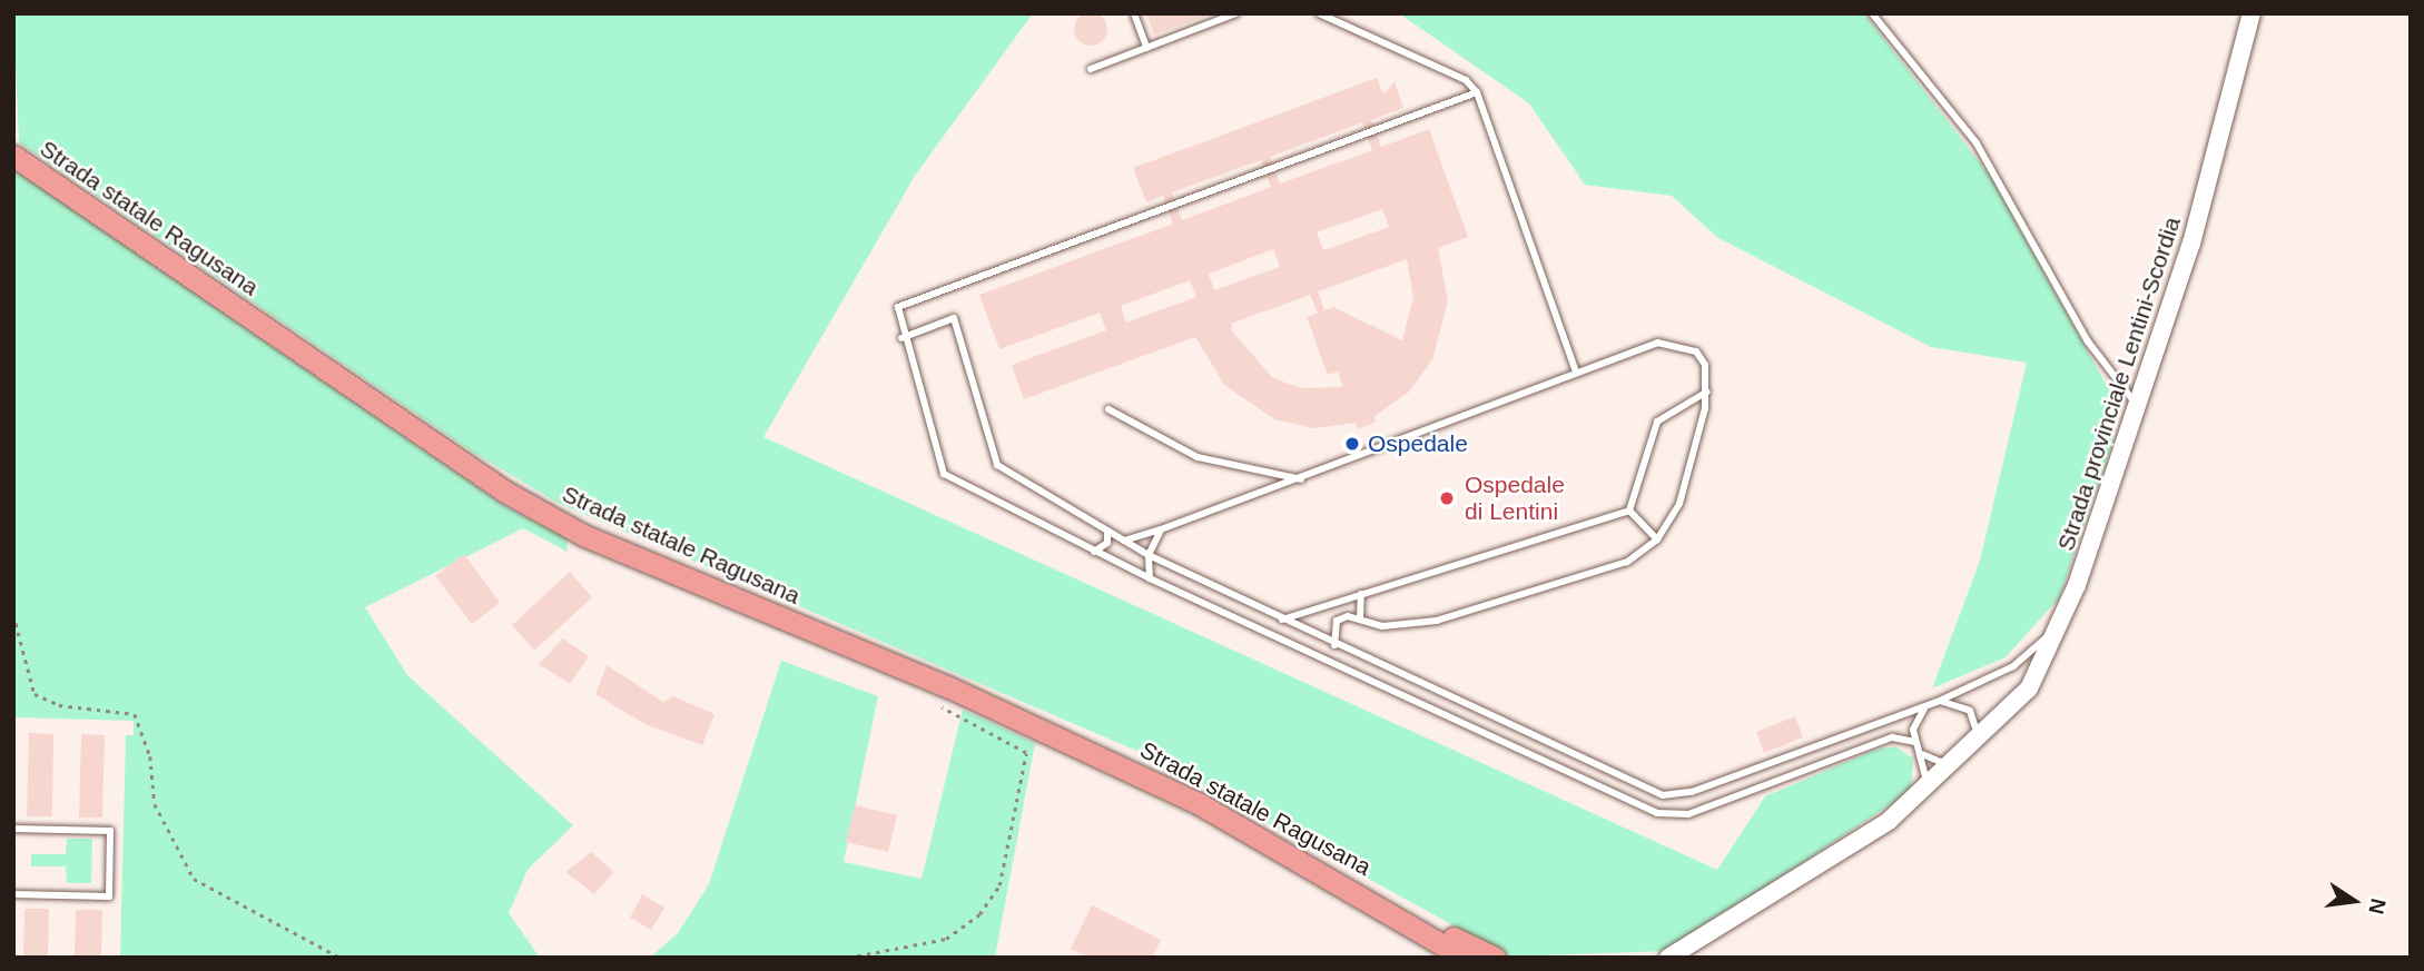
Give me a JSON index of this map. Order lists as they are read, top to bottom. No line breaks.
{"streets":{"main road":["Strada statale Ragusana"],"street":["Strada provinciale Lentini-Scordia"]},"places":["Ospedale","Ospedale di Lentini"],"north":"right"}
